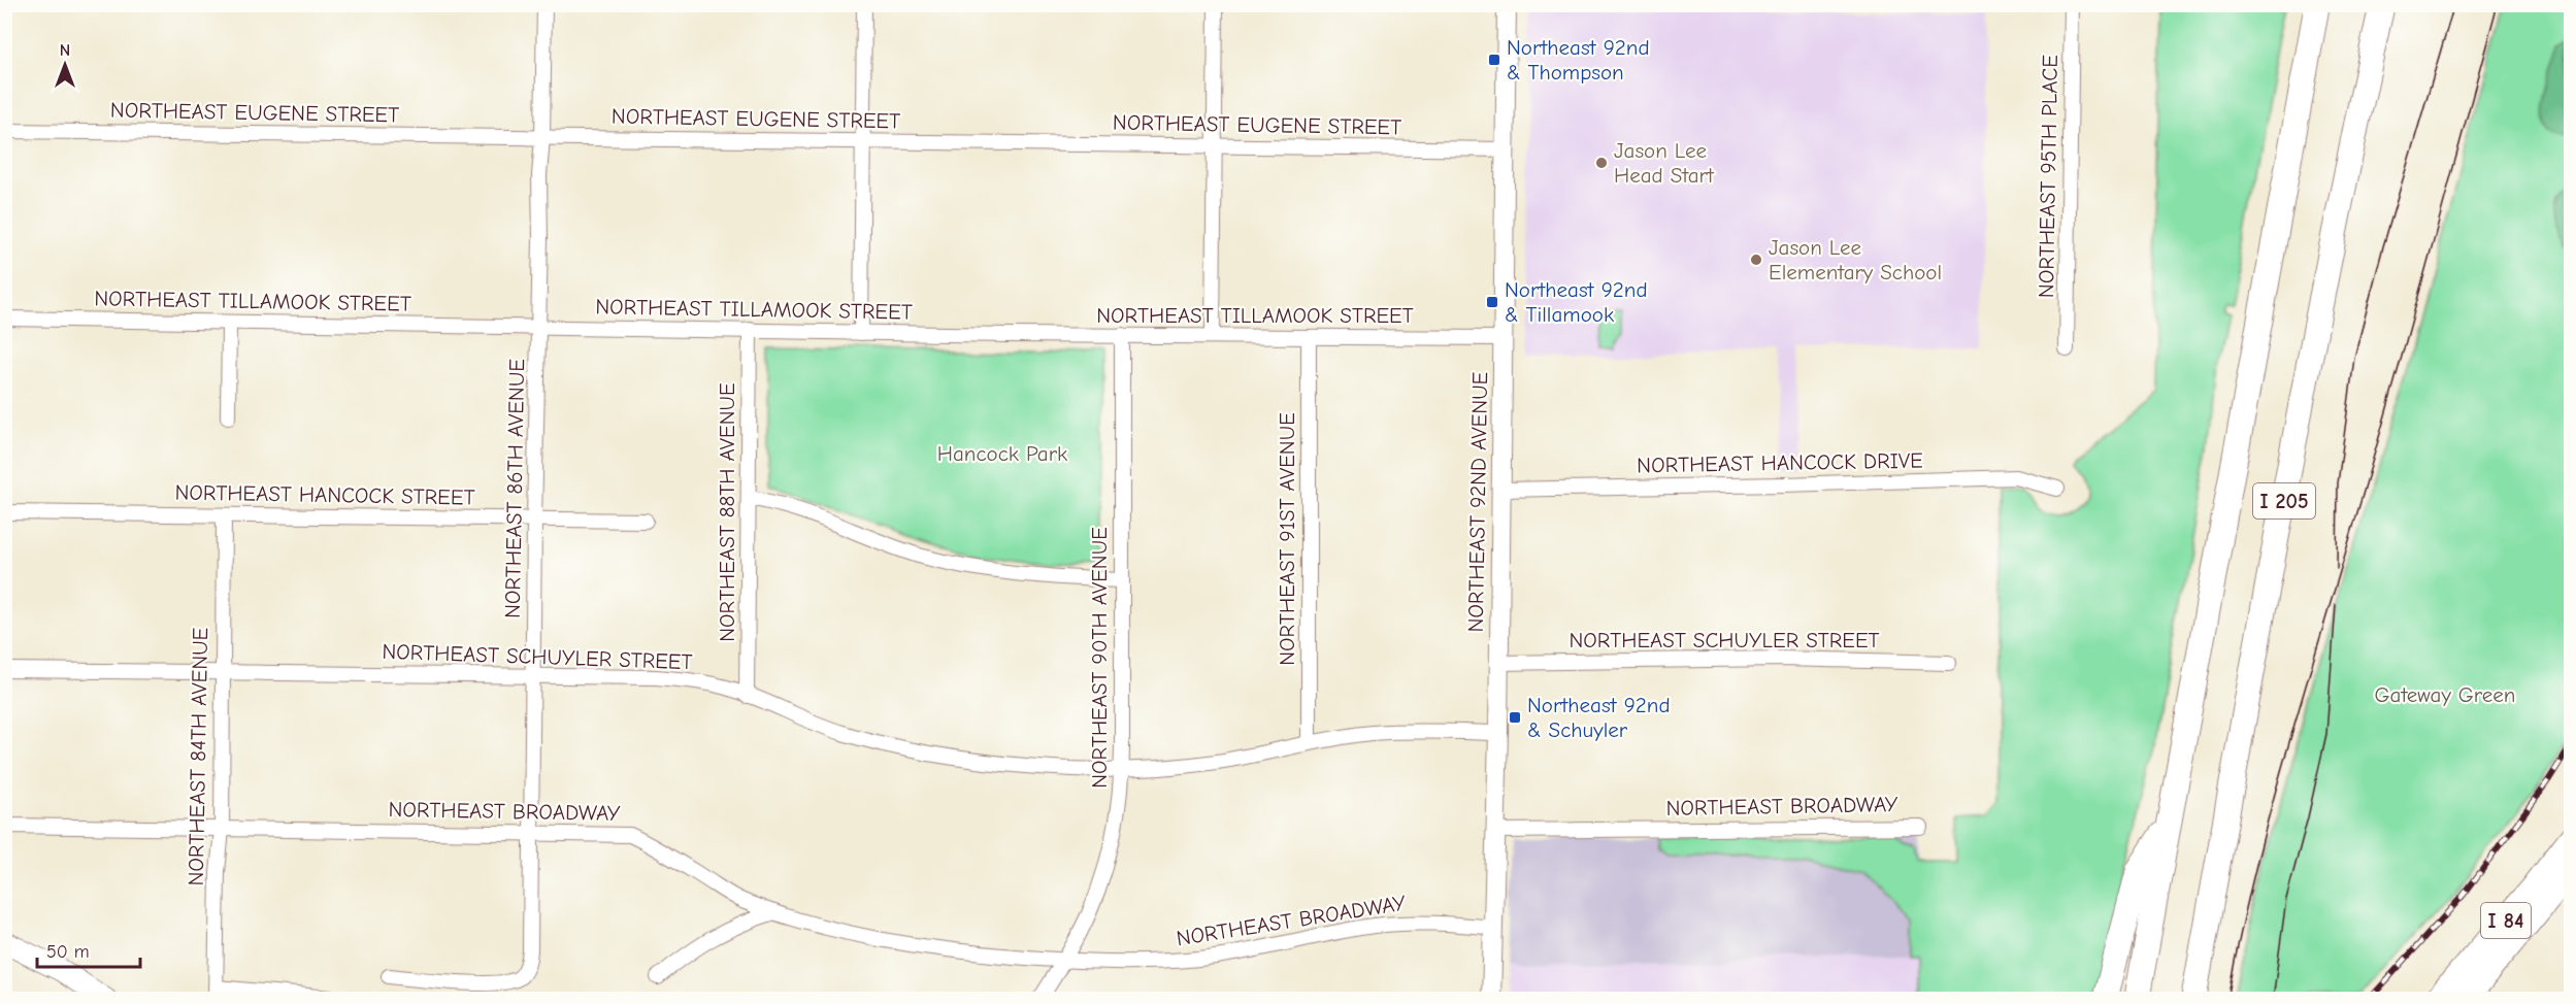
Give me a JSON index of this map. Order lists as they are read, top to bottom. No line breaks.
{"streets":{"highway":["I 205","I 84"],"street":["NORTHEAST EUGENE STREET","NORTHEAST 95TH PLACE","NORTHEAST TILLAMOOK STREET","NORTHEAST HANCOCK DRIVE","NORTHEAST 86TH AVENUE","NORTHEAST HANCOCK STREET","NORTHEAST 92ND AVENUE","NORTHEAST 88TH AVENUE","NORTHEAST 91ST AVENUE","NORTHEAST SCHUYLER STREET","NORTHEAST 90TH AVENUE","NORTHEAST 84TH AVENUE","NORTHEAST BROADWAY"]},"crossings":[["NORTHEAST EUGENE STREET","NORTHEAST 86TH AVENUE"],["NORTHEAST EUGENE STREET","NORTHEAST 92ND AVENUE"],["NORTHEAST TILLAMOOK STREET","NORTHEAST 86TH AVENUE"],["NORTHEAST TILLAMOOK STREET","NORTHEAST 92ND AVENUE"],["NORTHEAST TILLAMOOK STREET","NORTHEAST 88TH AVENUE"],["NORTHEAST TILLAMOOK STREET","NORTHEAST 91ST AVENUE"],["NORTHEAST TILLAMOOK STREET","NORTHEAST 90TH AVENUE"],["NORTHEAST HANCOCK DRIVE","NORTHEAST 92ND AVENUE"],["NORTHEAST 86TH AVENUE","NORTHEAST HANCOCK STREET"],["NORTHEAST 86TH AVENUE","NORTHEAST SCHUYLER STREET"],["NORTHEAST 86TH AVENUE","NORTHEAST BROADWAY"],["NORTHEAST HANCOCK STREET","NORTHEAST 84TH AVENUE"],["NORTHEAST 92ND AVENUE","NORTHEAST SCHUYLER STREET"],["NORTHEAST 92ND AVENUE","NORTHEAST BROADWAY"],["NORTHEAST 88TH AVENUE","NORTHEAST SCHUYLER STREET"],["NORTHEAST 91ST AVENUE","NORTHEAST SCHUYLER STREET"],["NORTHEAST SCHUYLER STREET","NORTHEAST 90TH AVENUE"],["NORTHEAST SCHUYLER STREET","NORTHEAST 84TH AVENUE"],["NORTHEAST 90TH AVENUE","NORTHEAST BROADWAY"],["NORTHEAST 84TH AVENUE","NORTHEAST BROADWAY"]],"parks":["Hancock Park","Gateway Green"],"places":{"transit":["Northeast 92nd & Thompson","Northeast 92nd & Tillamook","Northeast 92nd & Schuyler"],"other":["Jason Lee Head Start","Jason Lee Elementary School"]},"scale_bar":"50 m","north":"top"}
